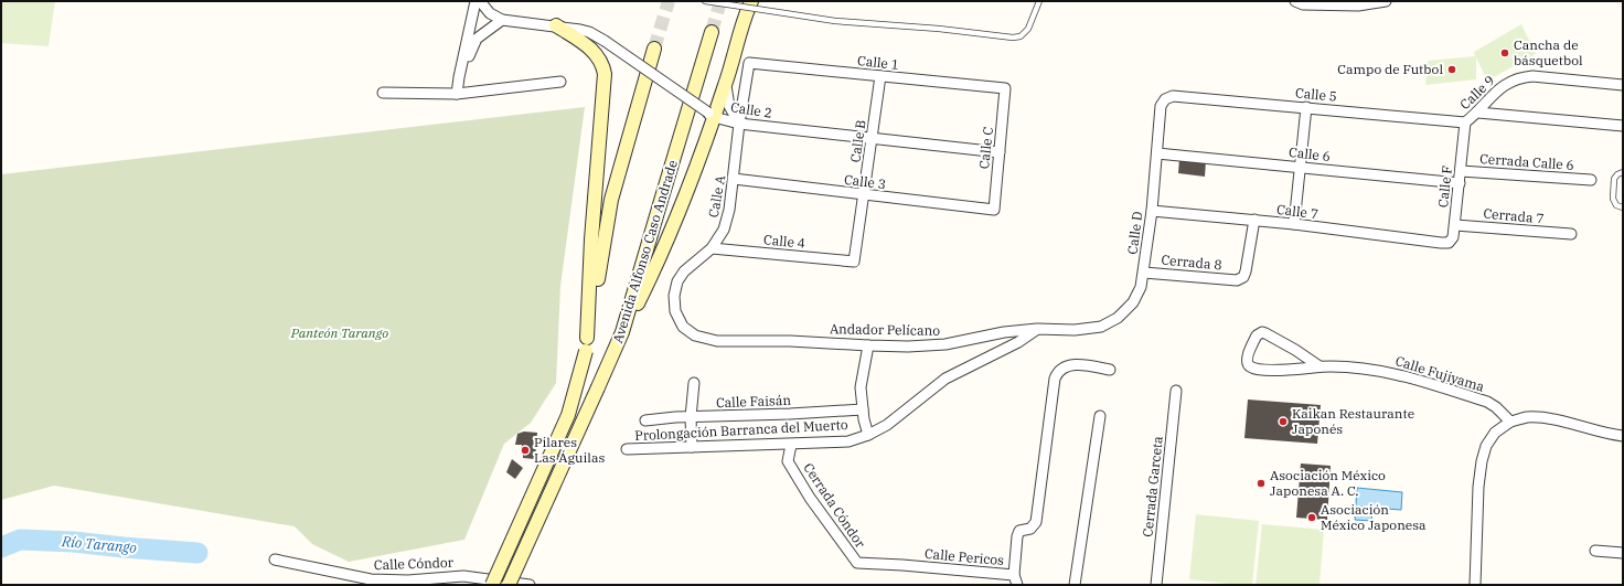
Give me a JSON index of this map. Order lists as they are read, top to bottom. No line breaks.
{"streets":{"main road":["Avenida Alfonso Caso Andrade"],"street":["Calle 1","Calle 9","Calle 5","Calle 2","Calle B","Calle C","Calle 6","Cerrada Calle 6","Calle 3","Calle F","Calle A","Calle 7","Cerrada 7","Calle D","Calle 4","Cerrada 8","Andador Pelícano","Calle Fujiyama","Calle Faisán","Prolongación Barranca del Muerto","Cerrada Garceta","Cerrada Cóndor","Calle Pericos","Calle Cóndor"]},"crossings":[["Calle 1","Calle B"],["Calle 1","Calle C"],["Calle 1","Calle A"],["Calle 9","Calle 5"],["Calle 9","Calle F"],["Calle 5","Calle F"],["Calle 5","Calle D"],["Calle 2","Calle B"],["Calle 2","Calle C"],["Calle 2","Calle A"],["Calle B","Calle 3"],["Calle B","Calle 4"],["Calle C","Calle 3"],["Calle 6","Calle F"],["Calle 6","Calle D"],["Cerrada Calle 6","Calle F"],["Calle 3","Calle A"],["Calle F","Calle 7"],["Calle F","Cerrada 7"],["Calle A","Calle 4"],["Calle A","Andador Pelícano"],["Calle 7","Calle D"],["Calle 7","Cerrada 8"],["Calle D","Cerrada 8"],["Calle D","Andador Pelícano"],["Andador Pelícano","Prolongación Barranca del Muerto"],["Prolongación Barranca del Muerto","Cerrada Cóndor"],["Cerrada Cóndor","Calle Pericos"]],"water":["Río Tarango"],"parks":["Panteón Tarango"],"places":["Cancha de básquetbol","Campo de Futbol","Kaikan Restaurante Japonés","Pilares Las Águilas","Asociación México Japonesa A. C.","Asociación México Japonesa"]}
